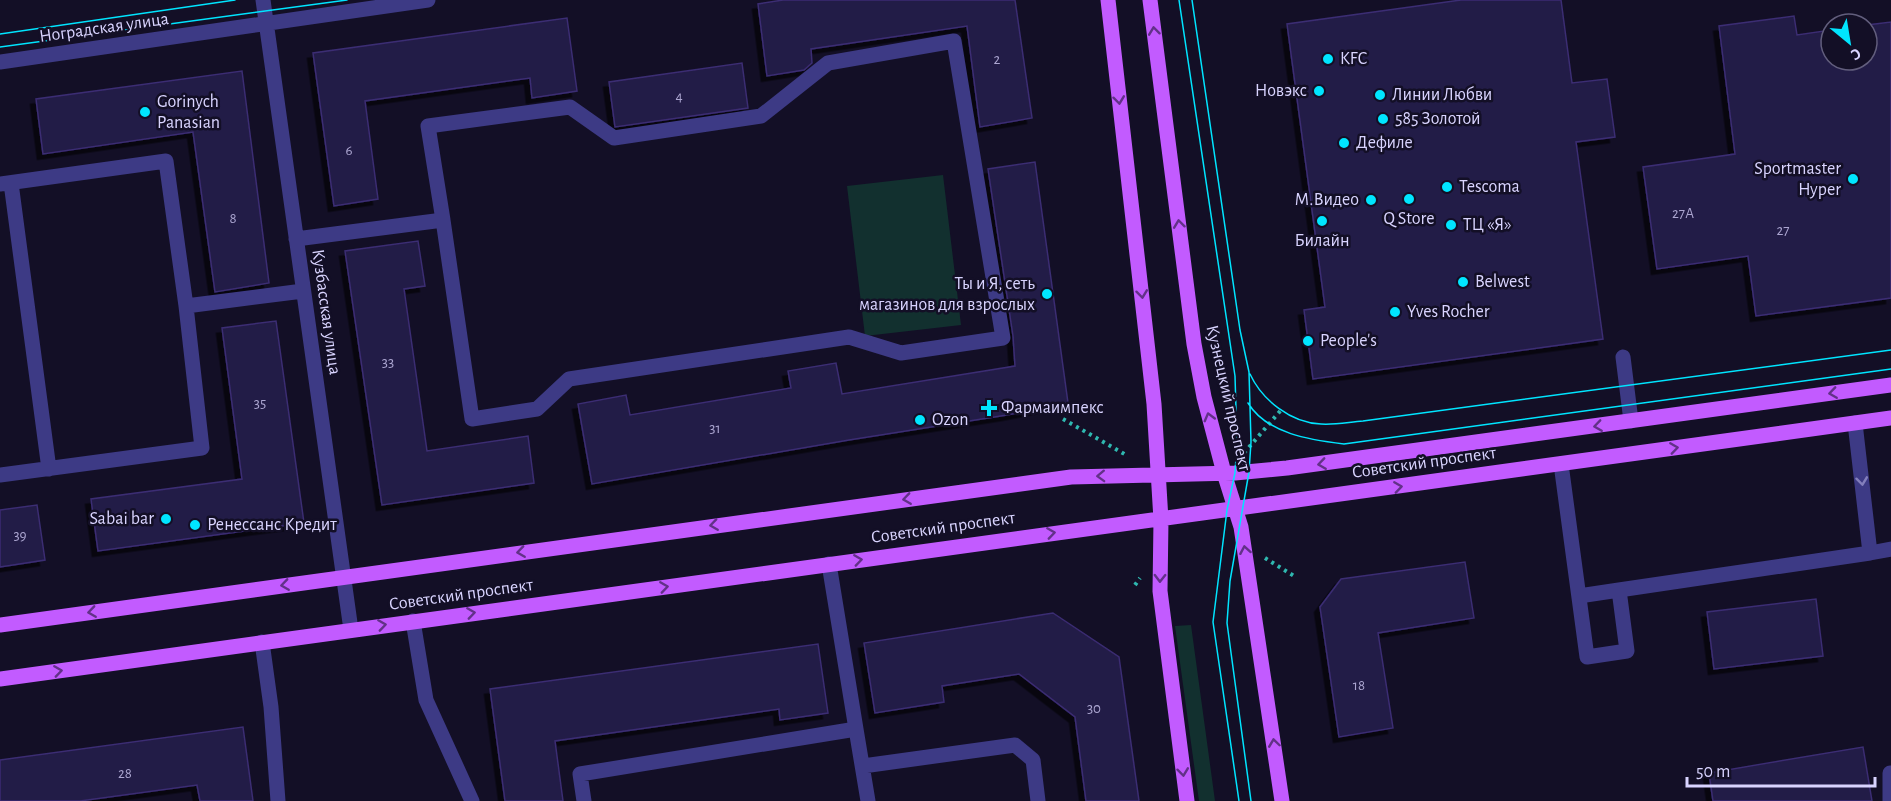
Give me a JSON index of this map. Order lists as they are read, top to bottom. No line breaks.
{"streets":{"main road":["Кузнецкий проспект","Советский проспект"],"street":["Ноградская улица","Кузбасская улица"]},"crossings":[["Ноградская улица","Кузбасская улица"],["Кузбасская улица","Советский проспект"],["Кузнецкий проспект","Советский проспект"]],"places":{"other":["KFC","Новэкс","Линии Любви","Gorinych Panasian","585 Золотой","Дефиле","Sportmaster Hyper","Tescoma","Q Store","М.Видео","Билайн","ТЦ «Я»","Belwest","Ты и Я, сеть магазинов для взрослых","Yves Rocher","People's","Ozon","Sabai bar","Ренессанс Кредит"],"health":["Фармаимпекс"]},"house_numbers":["2","4","6","27А","8","27","33","35","31","39","18","30","28"],"scale_bar":"50 m","north":"bottom right"}
